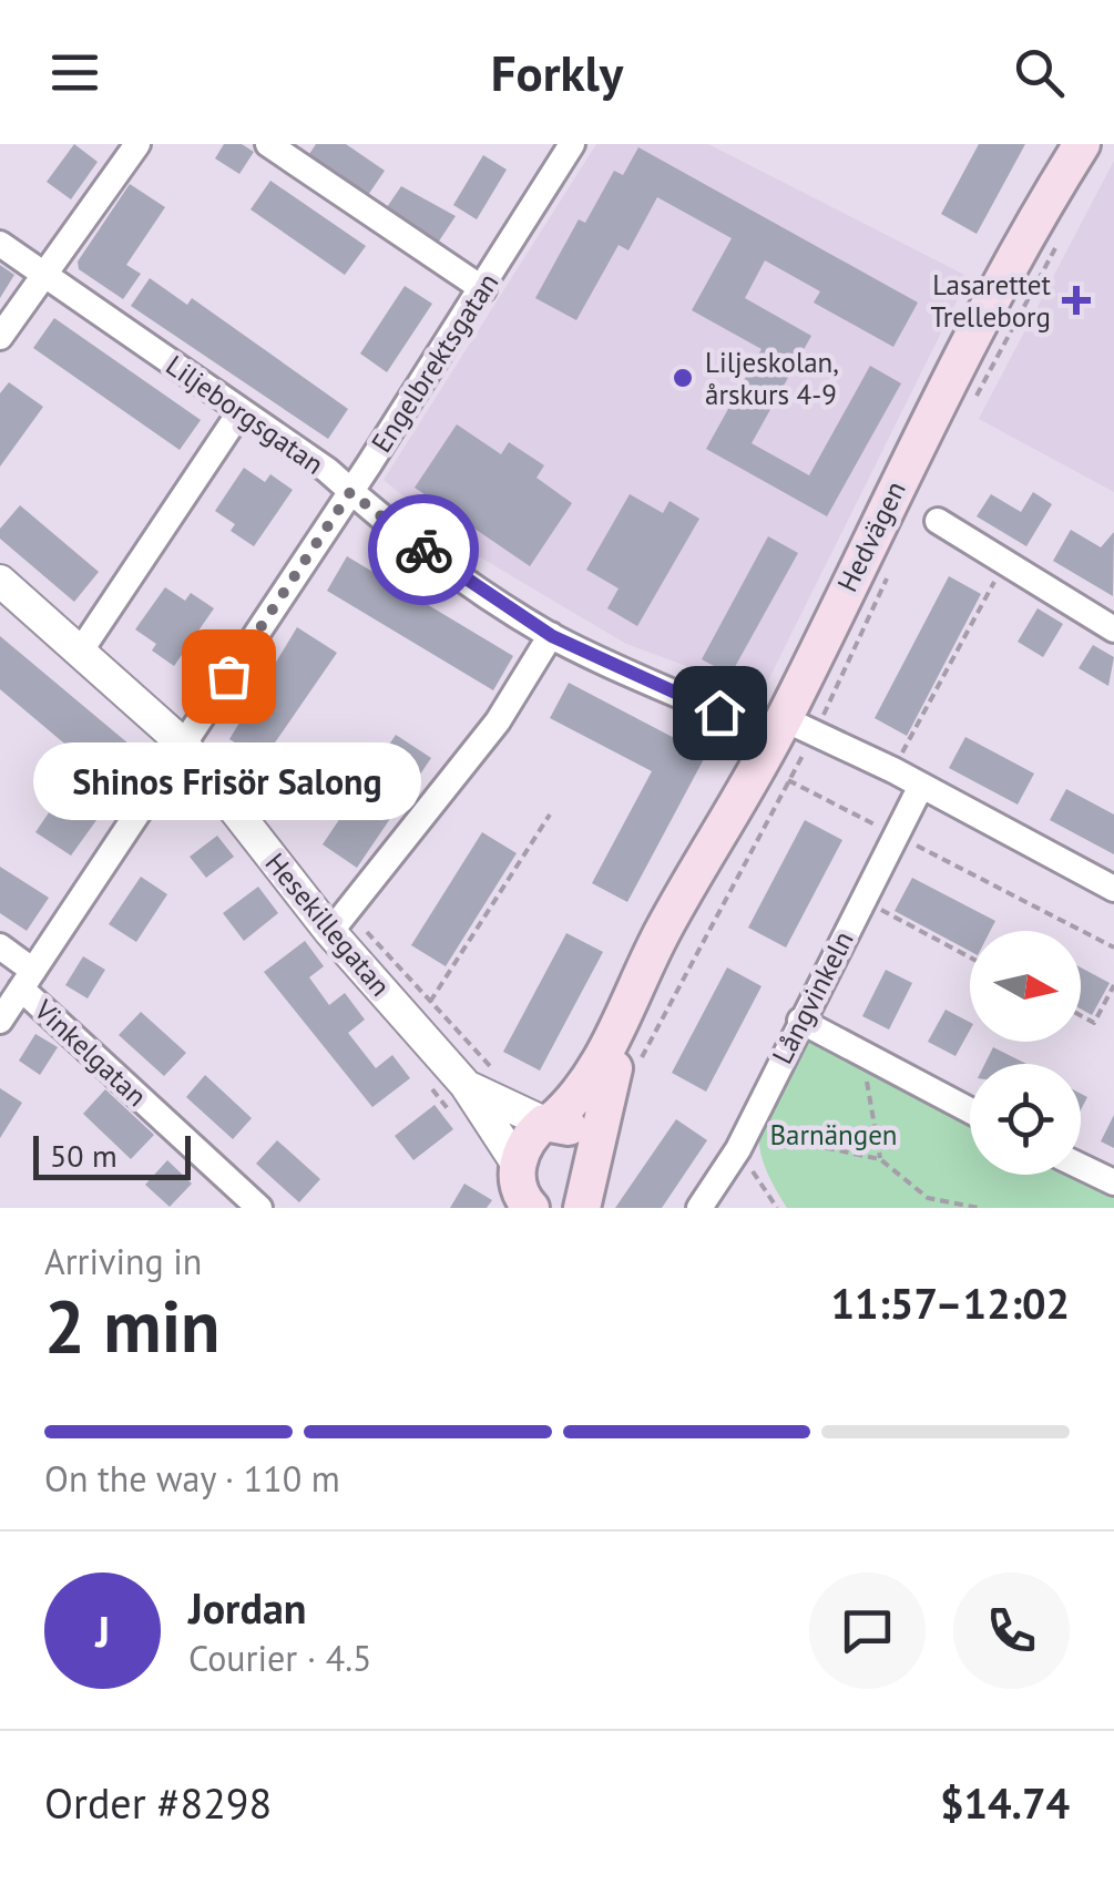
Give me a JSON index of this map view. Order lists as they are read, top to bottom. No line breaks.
{"streets":{"main road":["Hedvägen"],"street":["Engelbrektsgatan","Liljeborgsgatan","Hesekillegatan","Långvinkeln","Vinkelgatan"]},"crossings":[["Engelbrektsgatan","Liljeborgsgatan"],["Engelbrektsgatan","Hesekillegatan"],["Engelbrektsgatan","Vinkelgatan"],["Hedvägen","Hesekillegatan"]],"parks":["Barnängen"],"places":{"health":["Lasarettet Trelleborg"],"other":["Liljeskolan, årskurs 4-9","Shinos Frisör Salong"]},"scale_bar":"50 m","north":"right","page":{"header":"Forkly","bubble":"Shinos Frisör Salong","scale":"50 m","heading":["2 min","Arriving in","11:57–12:02"],"panel":["Jordan","Courier · 4.5","Order #8298","$14.74"],"bar":"On the way · 110 m","round":"J"}}
